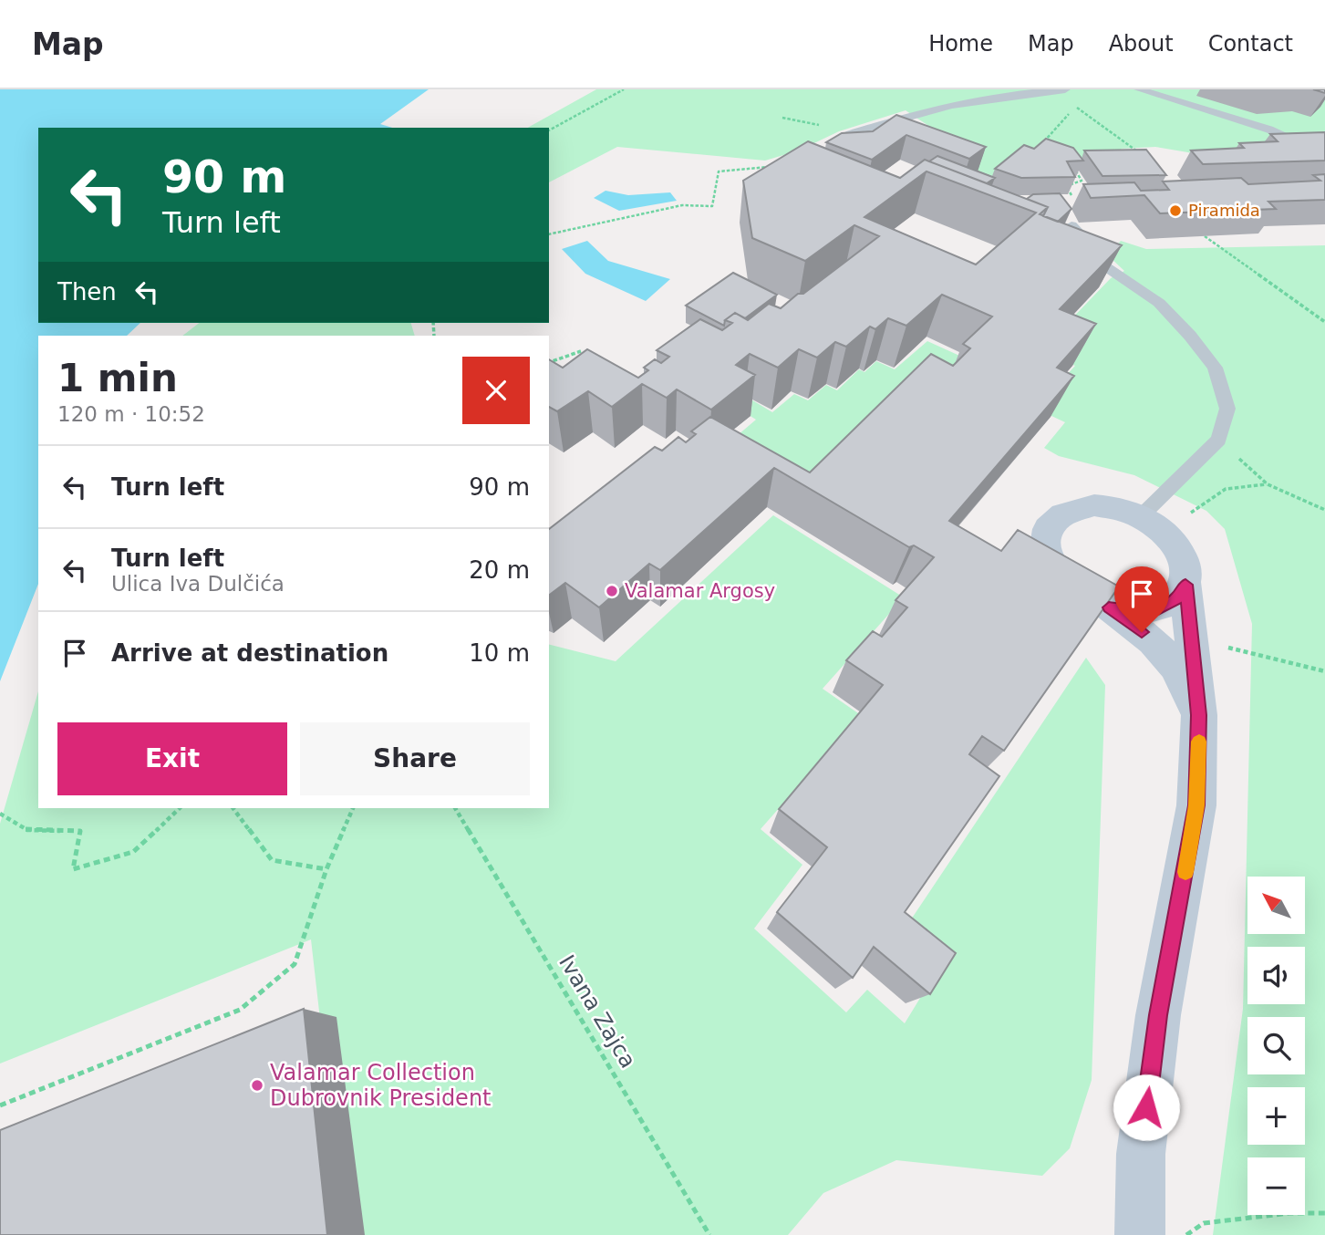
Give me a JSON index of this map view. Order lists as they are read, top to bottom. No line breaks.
{"streets":{"path":["Ivana Zajca"]},"places":["Piramida","Valamar Argosy","Valamar Collection Dubrovnik President"],"north":"top left","page":{"header":"Map","nav":["Home","Map","About","Contact"],"turn":["90 m","Turn left"],"then":"Then","heading":["1 min","120 m · 10:52"],"list":[{"name":"Turn left","value":"90 m"},{"name":"Turn left","note":"Ulica Iva Dulčića","value":"20 m"},{"name":"Arrive at destination","value":"10 m"}],"buttons":["Exit","Share"],"map_buttons":["+","−"]}}
